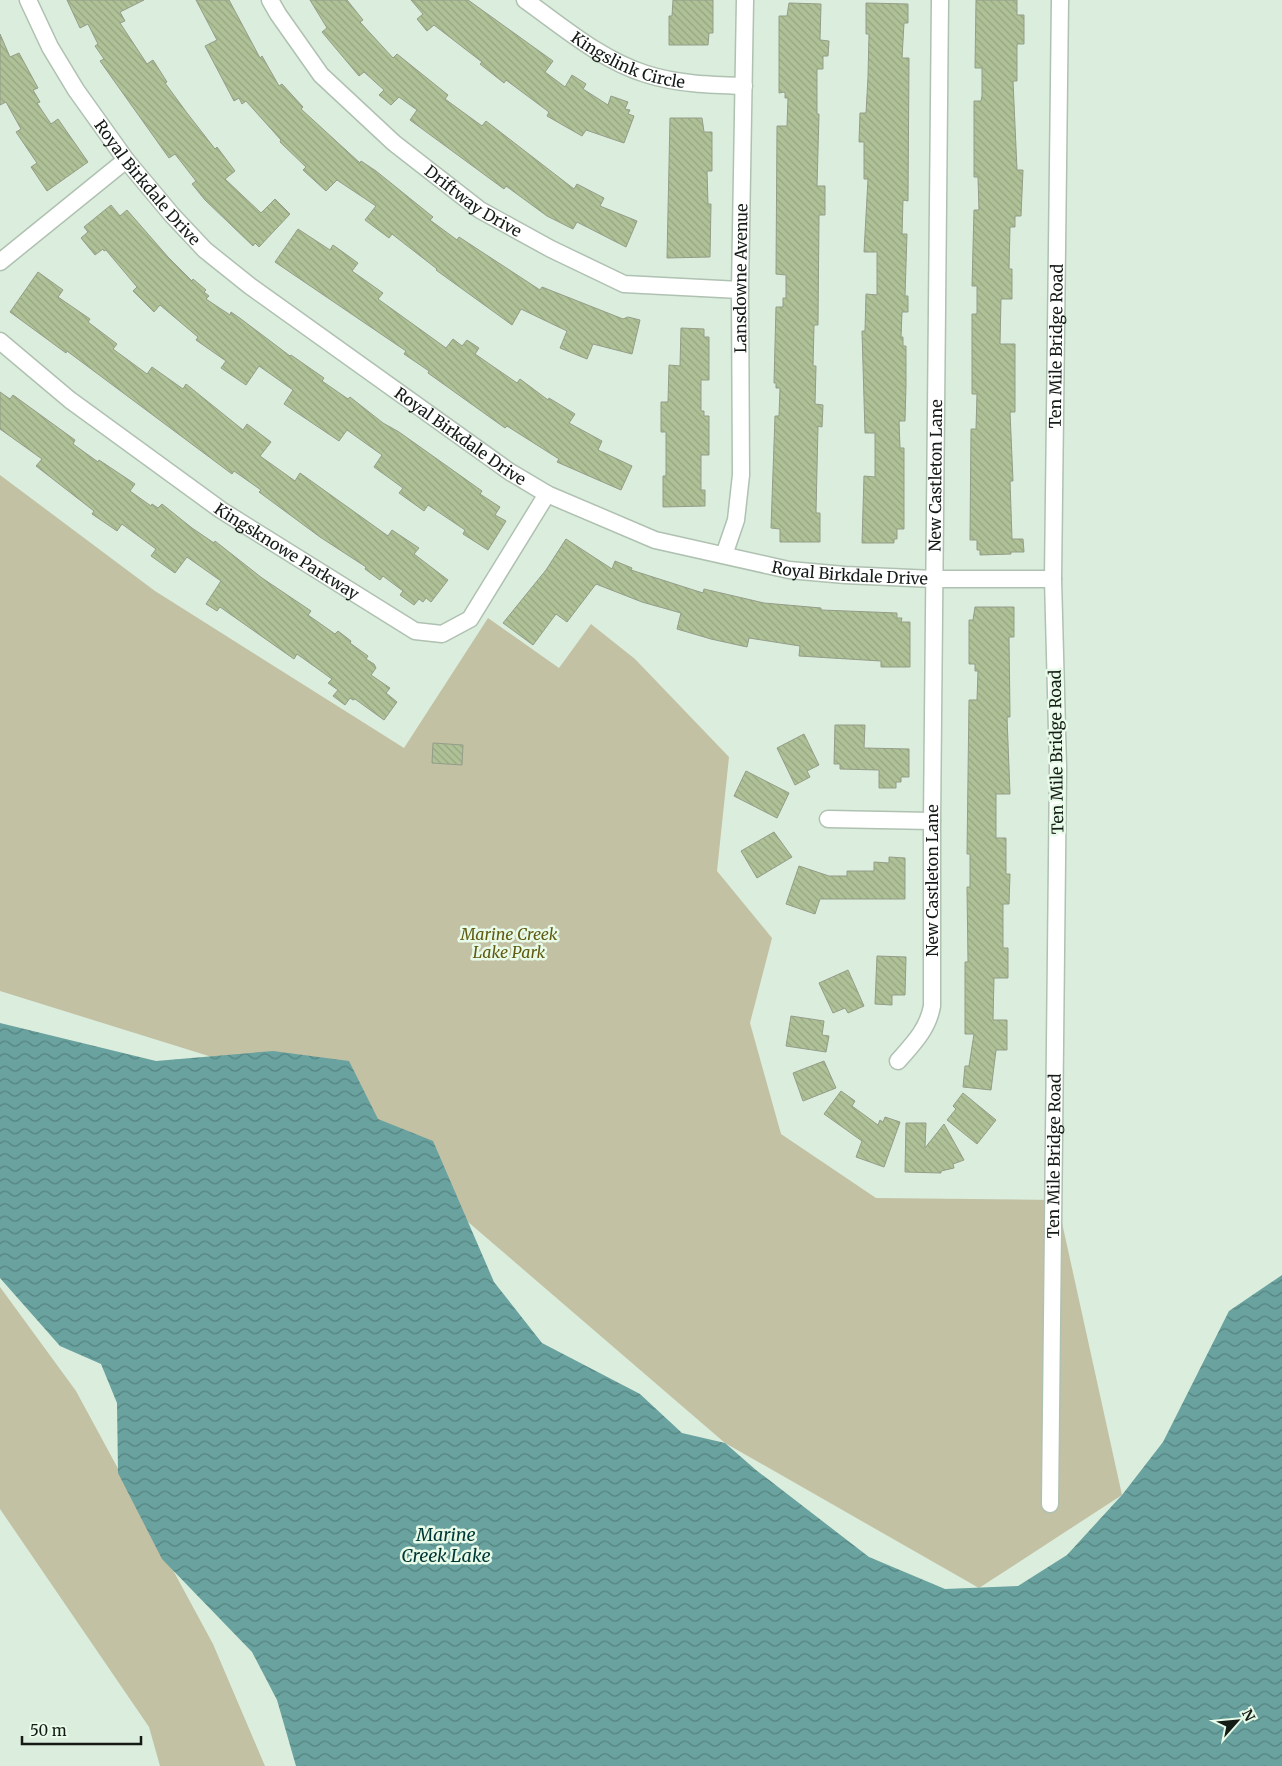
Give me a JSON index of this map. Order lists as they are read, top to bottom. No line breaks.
{"streets":{"street":["Kingslink Circle","Royal Birkdale Drive","Driftway Drive","Lansdowne Avenue","Ten Mile Bridge Road","New Castleton Lane","Kingsknowe Parkway"]},"crossings":[["Kingslink Circle","Lansdowne Avenue"],["Royal Birkdale Drive","Lansdowne Avenue"],["Royal Birkdale Drive","Ten Mile Bridge Road"],["Royal Birkdale Drive","New Castleton Lane"],["Royal Birkdale Drive","Kingsknowe Parkway"],["Driftway Drive","Lansdowne Avenue"]],"water":["Marine Creek Lake"],"parks":["Marine Creek Lake Park"],"scale_bar":"50 m","north":"top right"}
